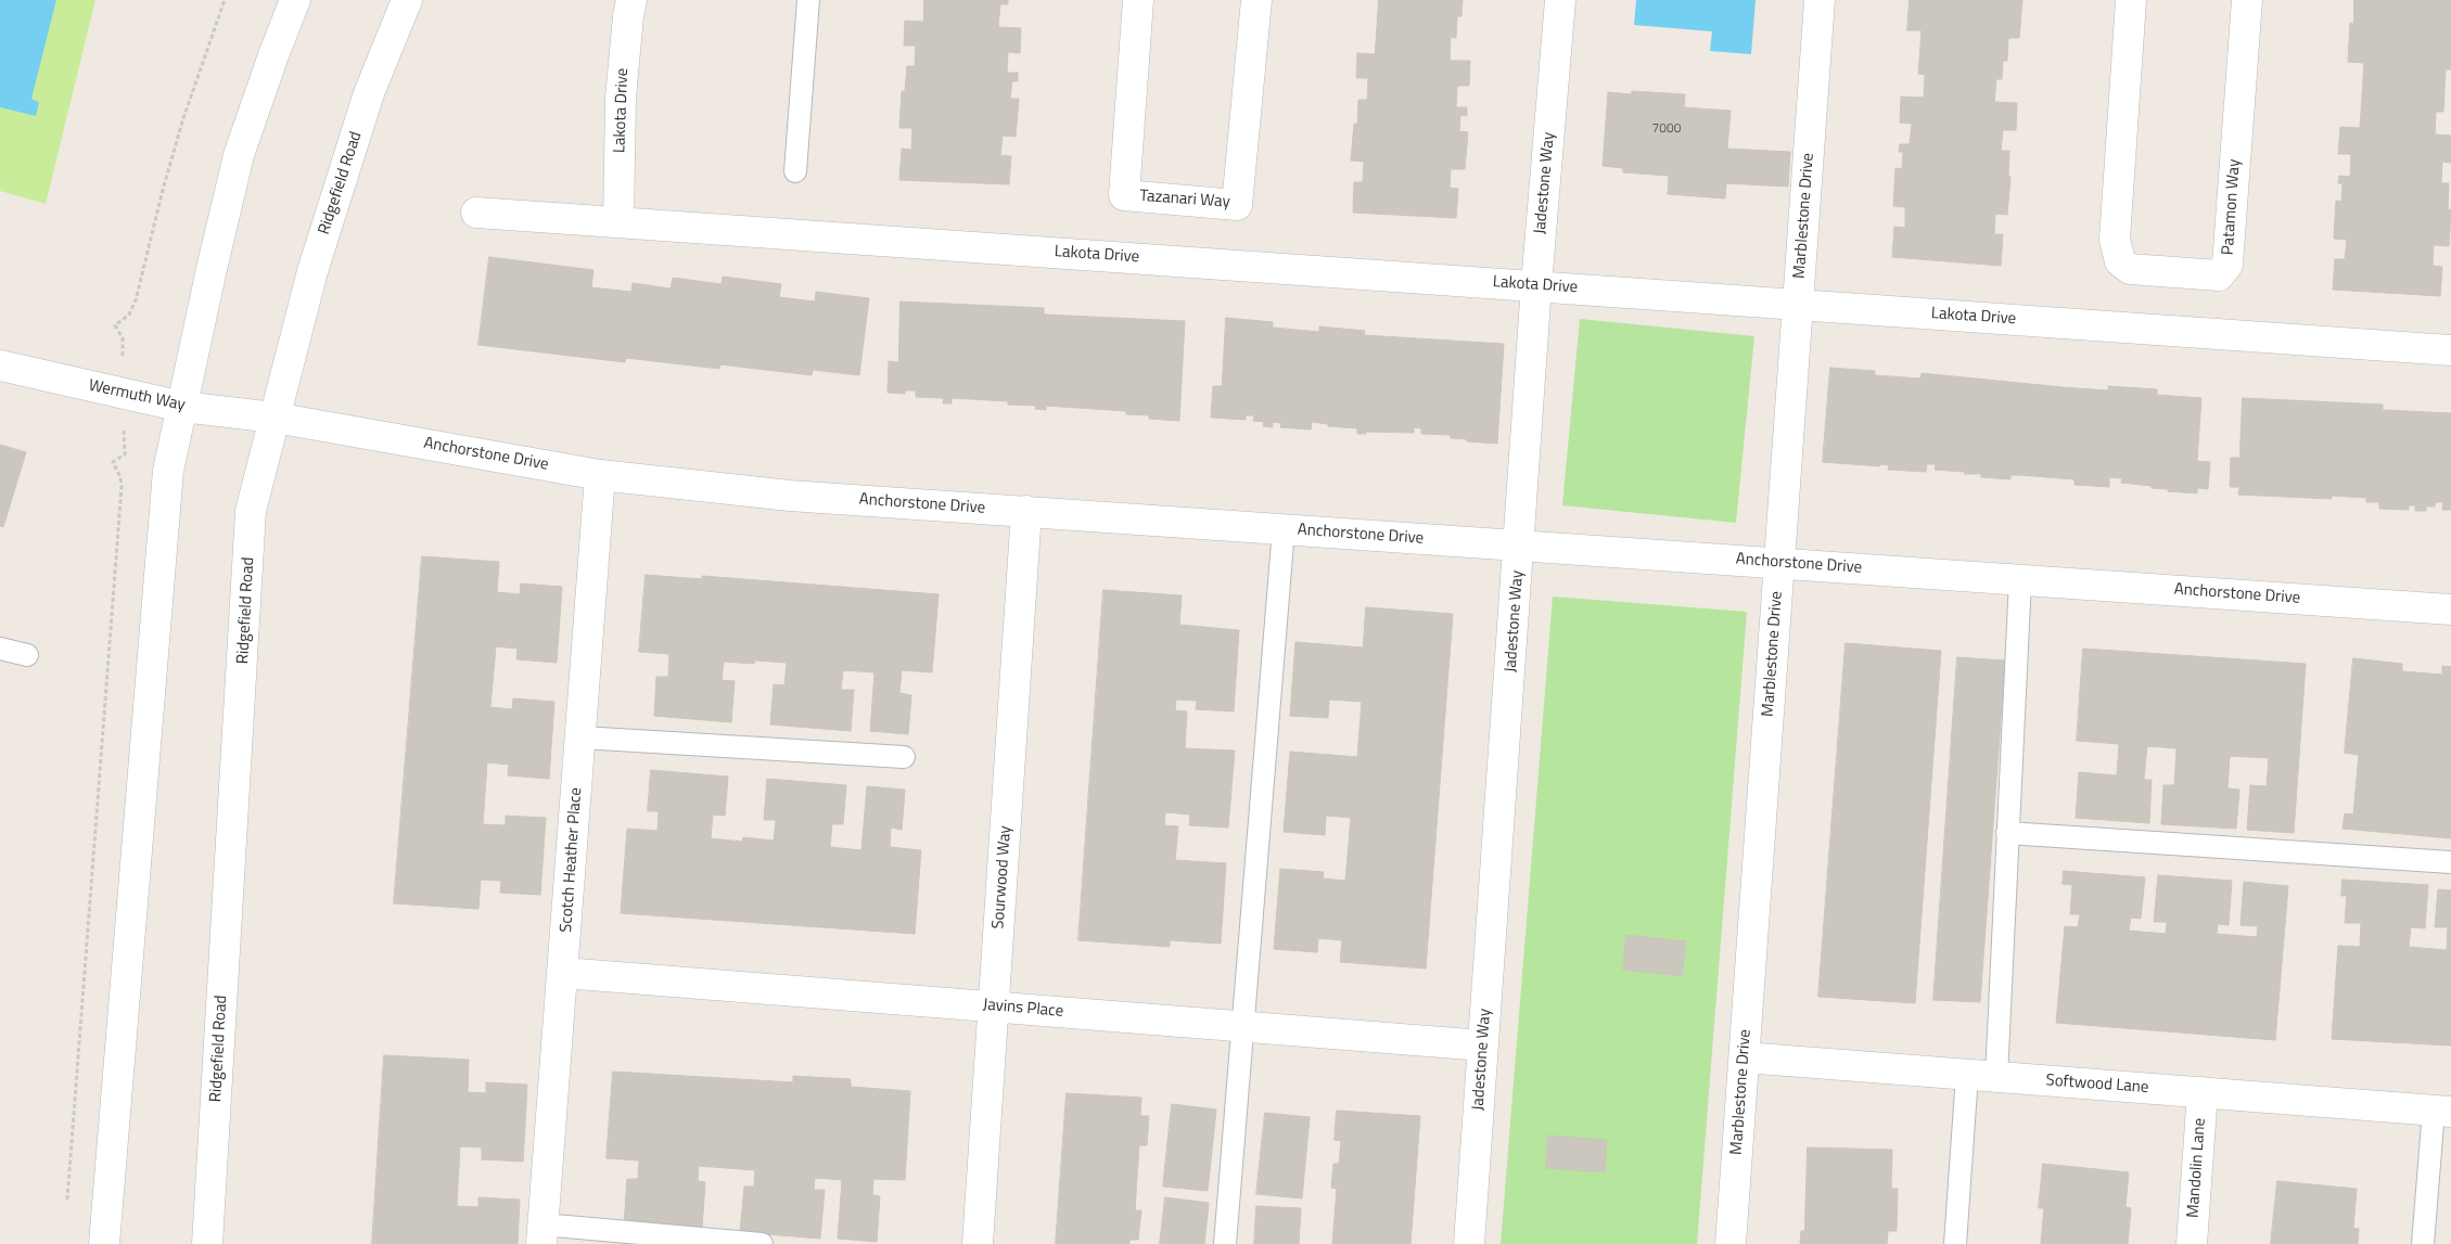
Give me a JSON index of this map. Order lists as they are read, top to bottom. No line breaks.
{"streets":{"street":["Lakota Drive","Ridgefield Road","Jadestone Way","Tazanari Way","Patamon Way","Marblestone Drive","Wermuth Way","Anchorstone Drive","Scotch Heather Place","Sourwood Way","Javins Place","Softwood Lane","Mandolin Lane"]},"crossings":[["Lakota Drive","Jadestone Way"],["Lakota Drive","Marblestone Drive"],["Ridgefield Road","Wermuth Way"],["Ridgefield Road","Anchorstone Drive"],["Jadestone Way","Anchorstone Drive"],["Jadestone Way","Javins Place"],["Marblestone Drive","Anchorstone Drive"],["Marblestone Drive","Softwood Lane"],["Wermuth Way","Anchorstone Drive"],["Anchorstone Drive","Scotch Heather Place"],["Anchorstone Drive","Sourwood Way"],["Scotch Heather Place","Javins Place"],["Sourwood Way","Javins Place"],["Softwood Lane","Mandolin Lane"]],"house_numbers":["7000"]}
